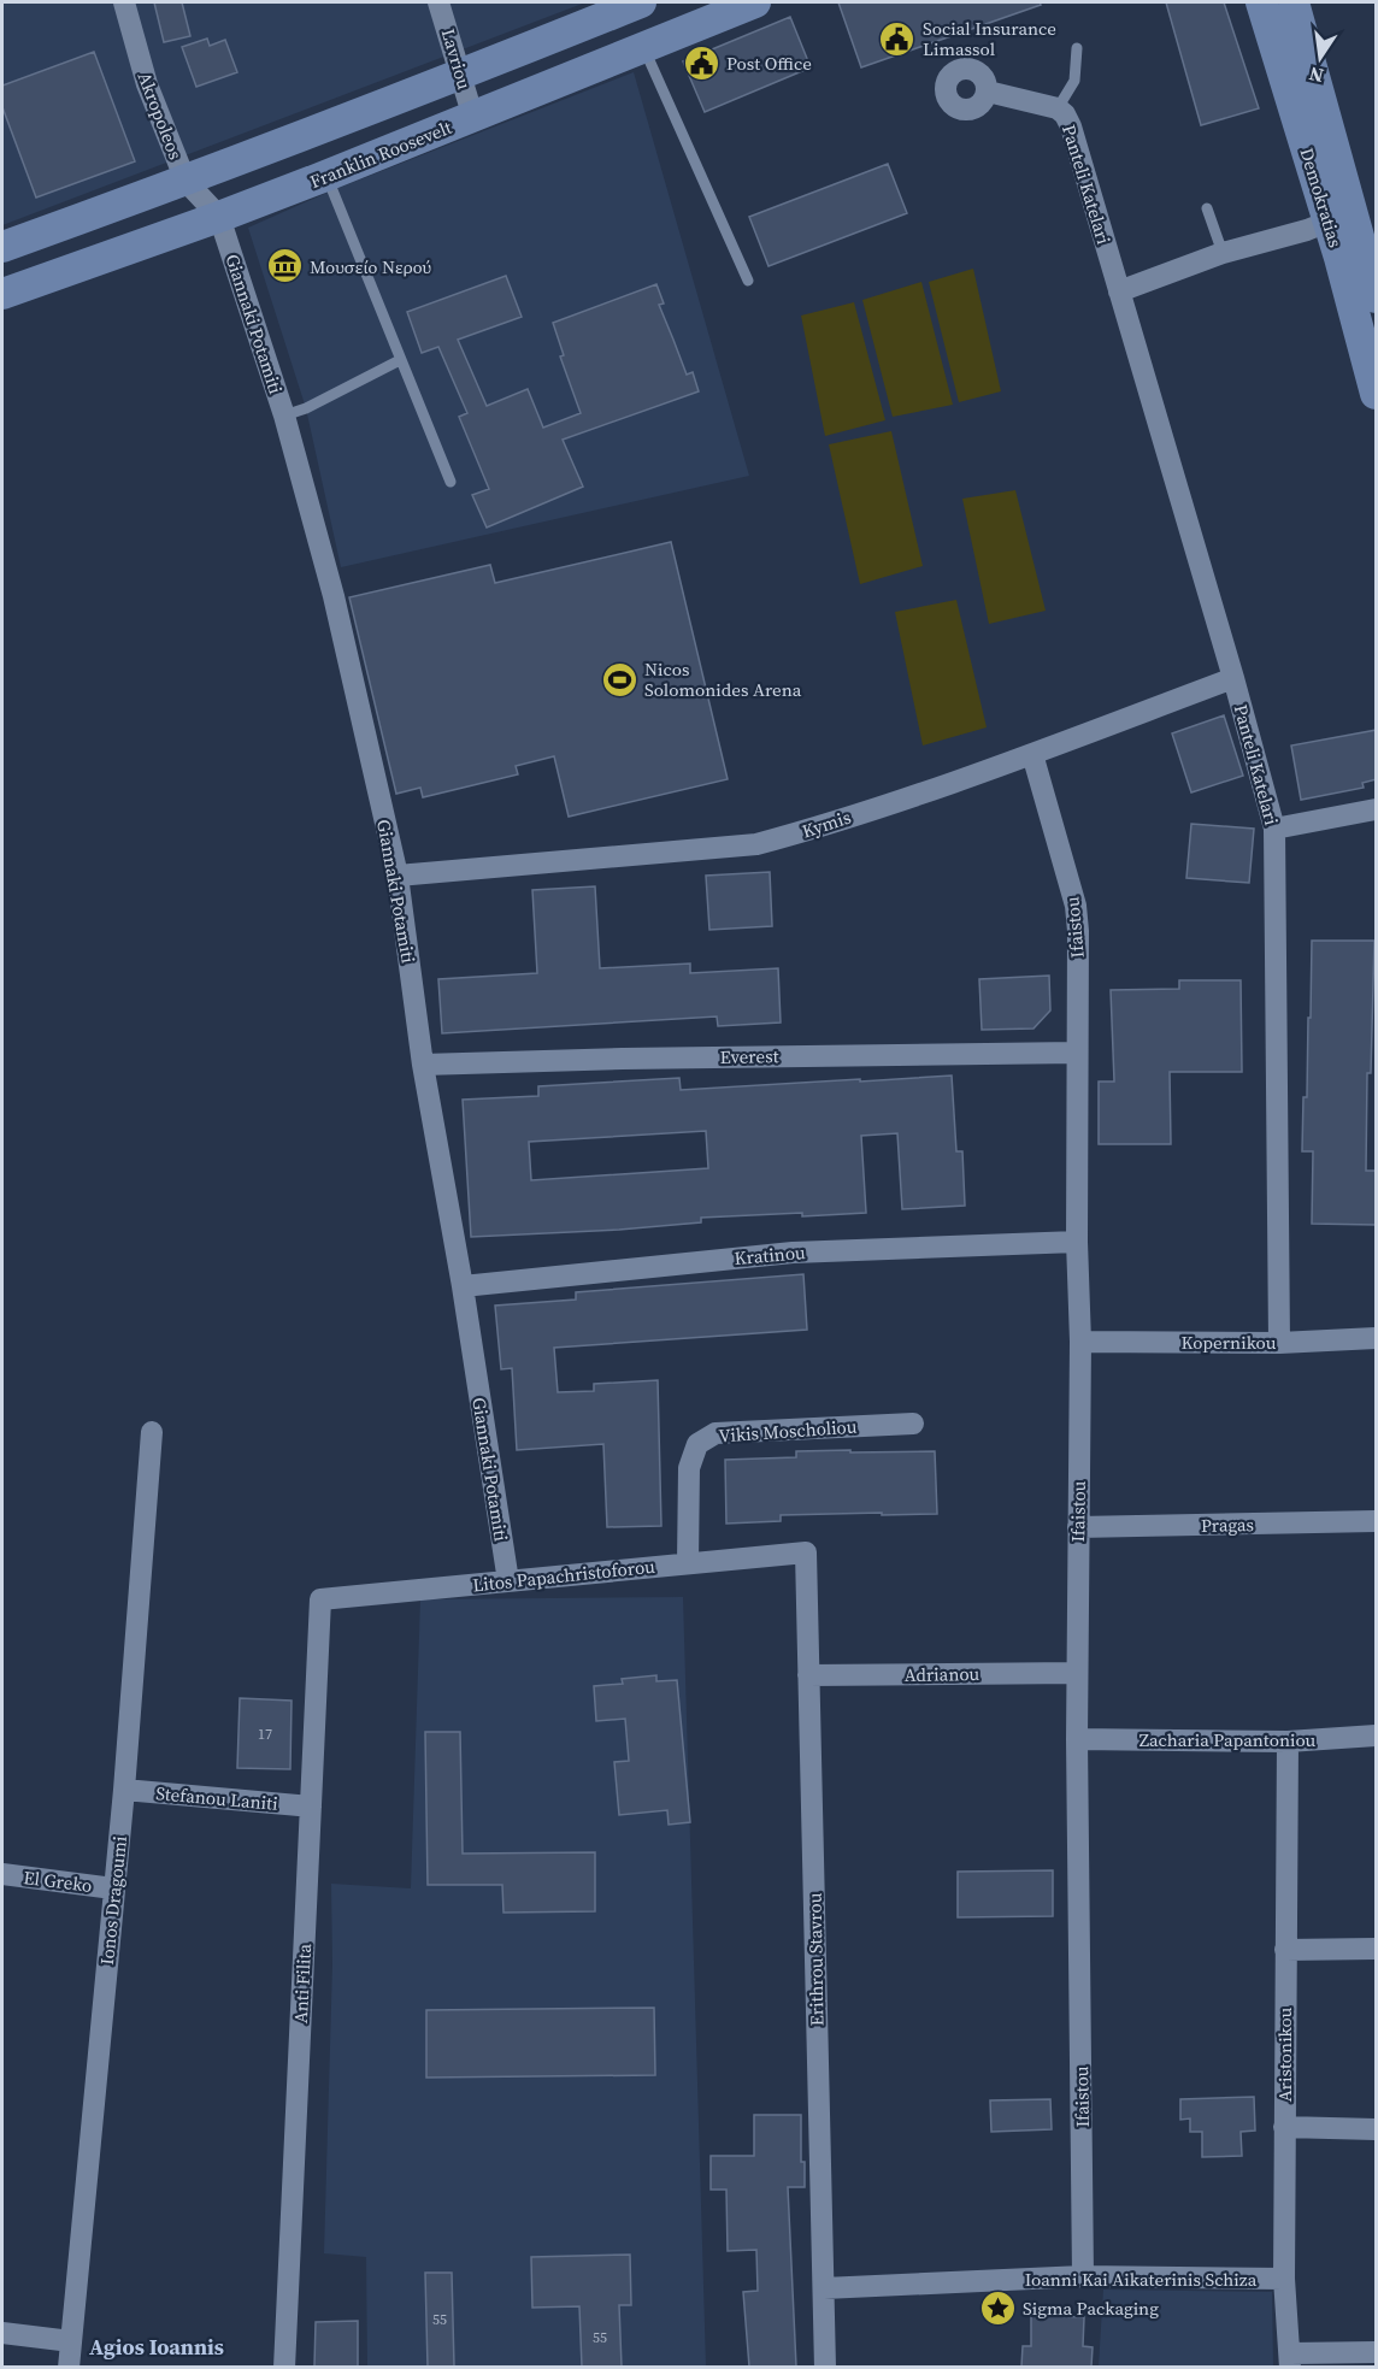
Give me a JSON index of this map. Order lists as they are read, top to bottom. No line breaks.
{"streets":{"main road":["Franklin Roosevelt","Demokratias"],"street":["Lavriou","Akropoleos","Panteli Katelari","Giannaki Potamiti","Kymis","Ifaistou","Everest","Kratinou","Kopernikou","Vikis Moscholiou","Pragas","Litos Papachristoforou","Adrianou","Zacharia Papantoniou","Stefanou Laniti","El Greko","Ionos Dragoumi","Erithrou Stavrou","Anti Filita","Aristonikou","Ioanni Kai Aikaterinis Schiza"]},"crossings":[["Lavriou","Franklin Roosevelt"],["Akropoleos","Franklin Roosevelt"],["Akropoleos","Giannaki Potamiti"],["Franklin Roosevelt","Giannaki Potamiti"],["Panteli Katelari","Kymis"],["Panteli Katelari","Kopernikou"],["Giannaki Potamiti","Kymis"],["Giannaki Potamiti","Everest"],["Giannaki Potamiti","Kratinou"],["Giannaki Potamiti","Litos Papachristoforou"],["Kymis","Ifaistou"],["Ifaistou","Everest"],["Ifaistou","Kratinou"],["Ifaistou","Kopernikou"],["Ifaistou","Pragas"],["Ifaistou","Adrianou"],["Ifaistou","Zacharia Papantoniou"],["Ifaistou","Ioanni Kai Aikaterinis Schiza"],["Vikis Moscholiou","Litos Papachristoforou"],["Litos Papachristoforou","Erithrou Stavrou"],["Litos Papachristoforou","Anti Filita"],["Adrianou","Erithrou Stavrou"],["Zacharia Papantoniou","Aristonikou"],["Stefanou Laniti","Ionos Dragoumi"],["Stefanou Laniti","Anti Filita"],["El Greko","Ionos Dragoumi"],["Erithrou Stavrou","Ioanni Kai Aikaterinis Schiza"],["Aristonikou","Ioanni Kai Aikaterinis Schiza"]],"districts":["Agios Ioannis"],"places":{"public building":["Social Insurance Limassol","Post Office"],"museum":["Μουσείο Νερού"],"sports":["Nicos Solomonides Arena"],"place":["Sigma Packaging"]},"house_numbers":["17","55","55"],"north":"bottom"}
